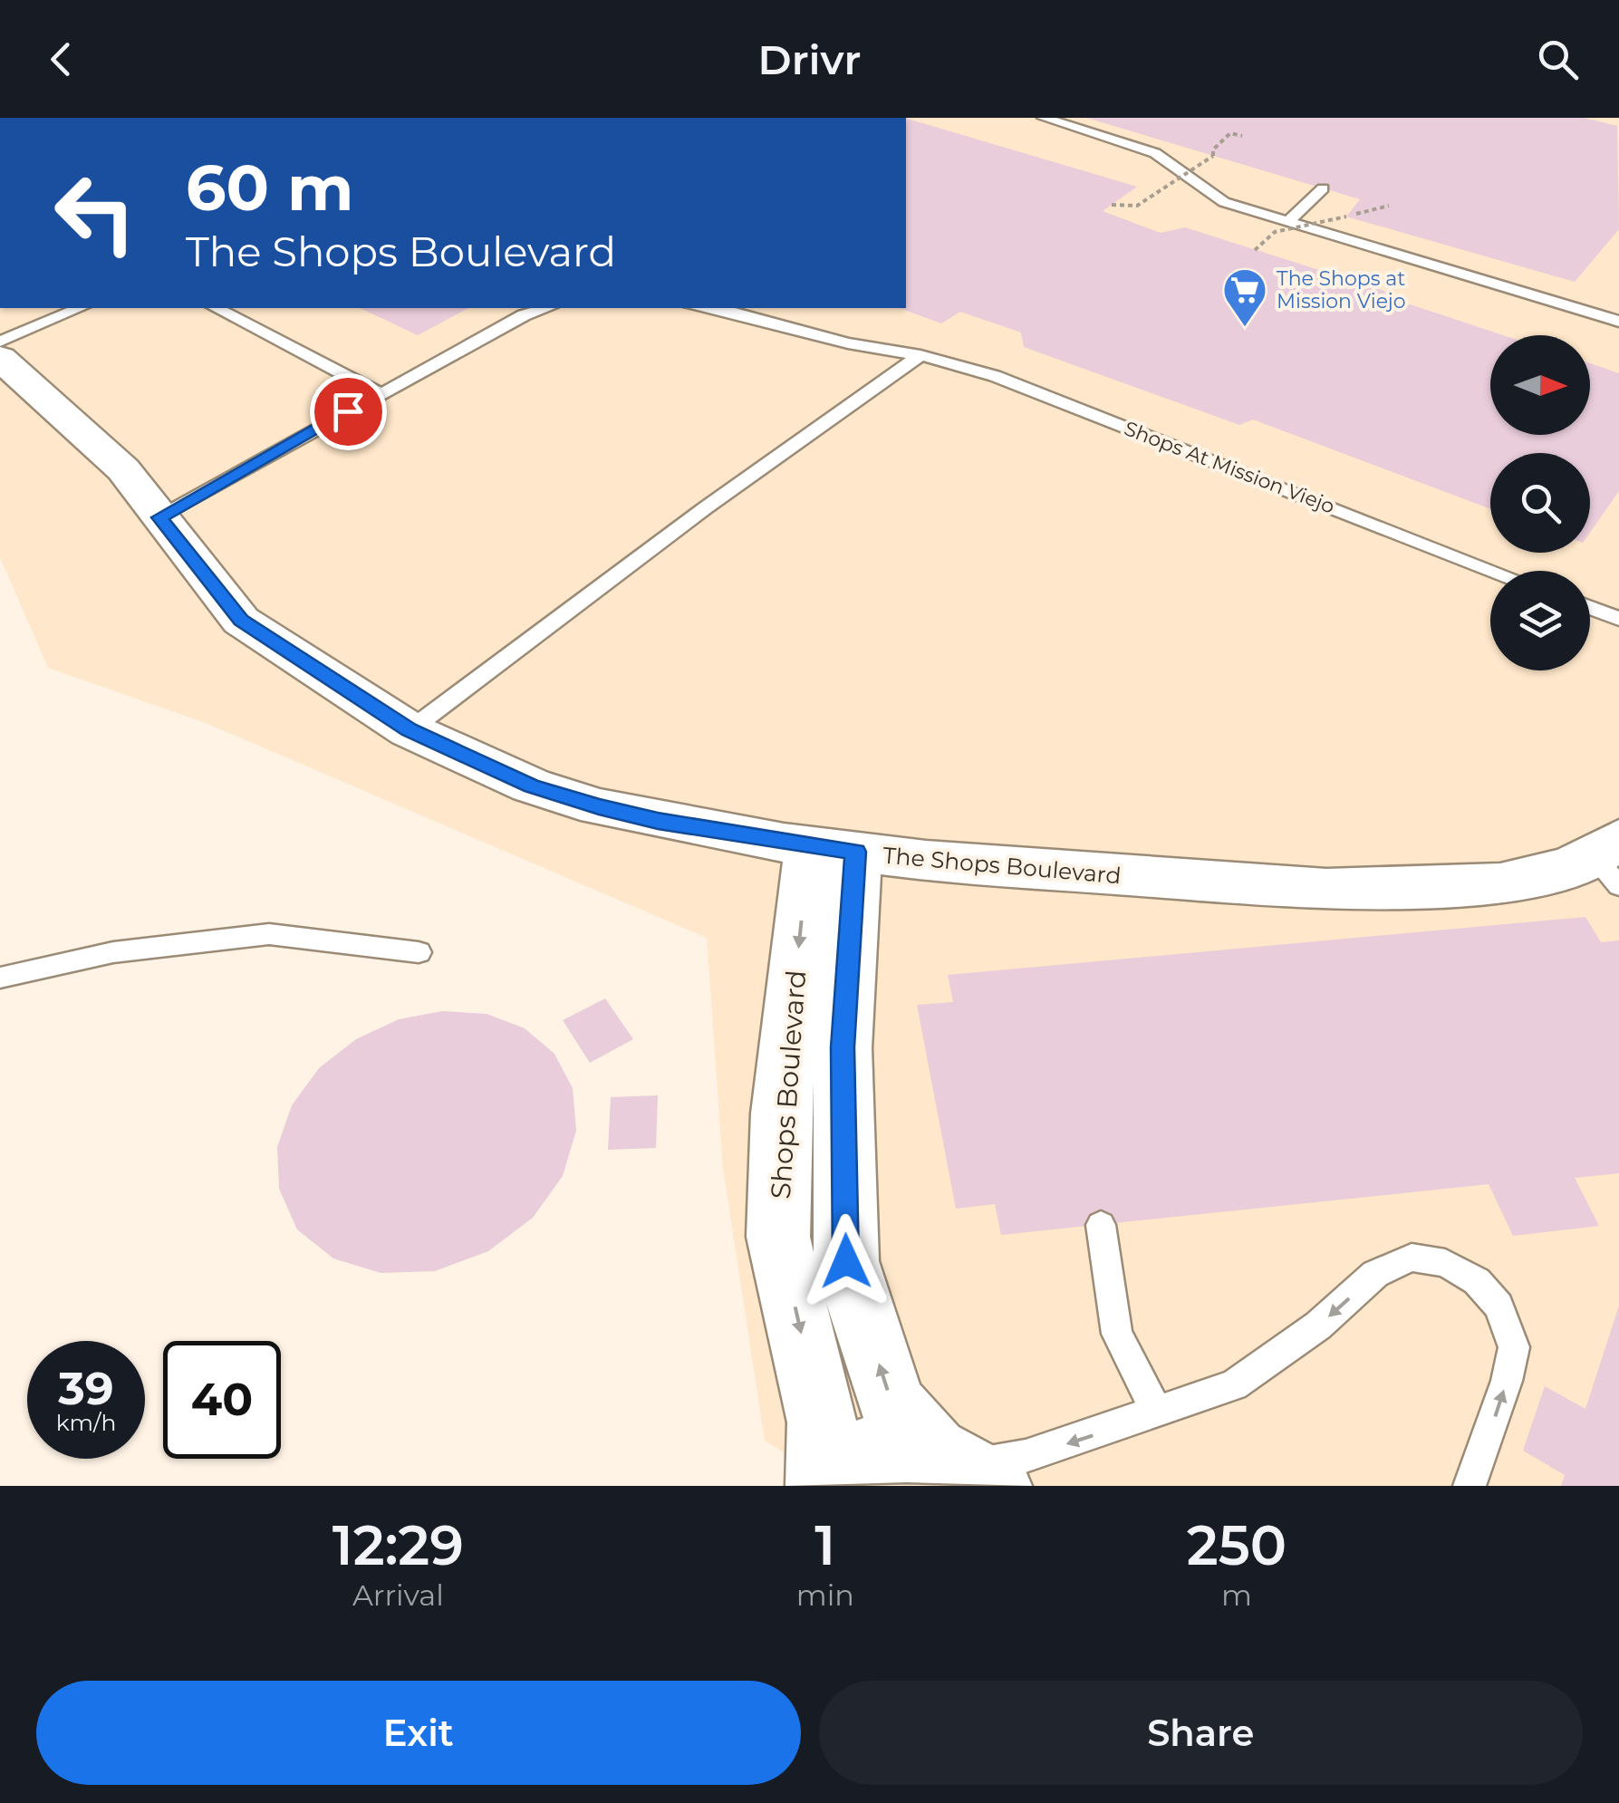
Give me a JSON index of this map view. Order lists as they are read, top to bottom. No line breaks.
{"streets":{"street":["The Shops Boulevard","Shops Boulevard"],"lane":["Shops At Mission Viejo"]},"crossings":[["The Shops Boulevard","Shops Boulevard"]],"places":{"supermarket":["The Shops at Mission Viejo"]},"north":"right","page":{"header":"Drivr","turn":["60 m","The Shops Boulevard"],"speed":"39 km/h","limit":"40","eta":["12:29","Arrival","1","min","250","m"],"buttons":["Exit","Share"]}}
